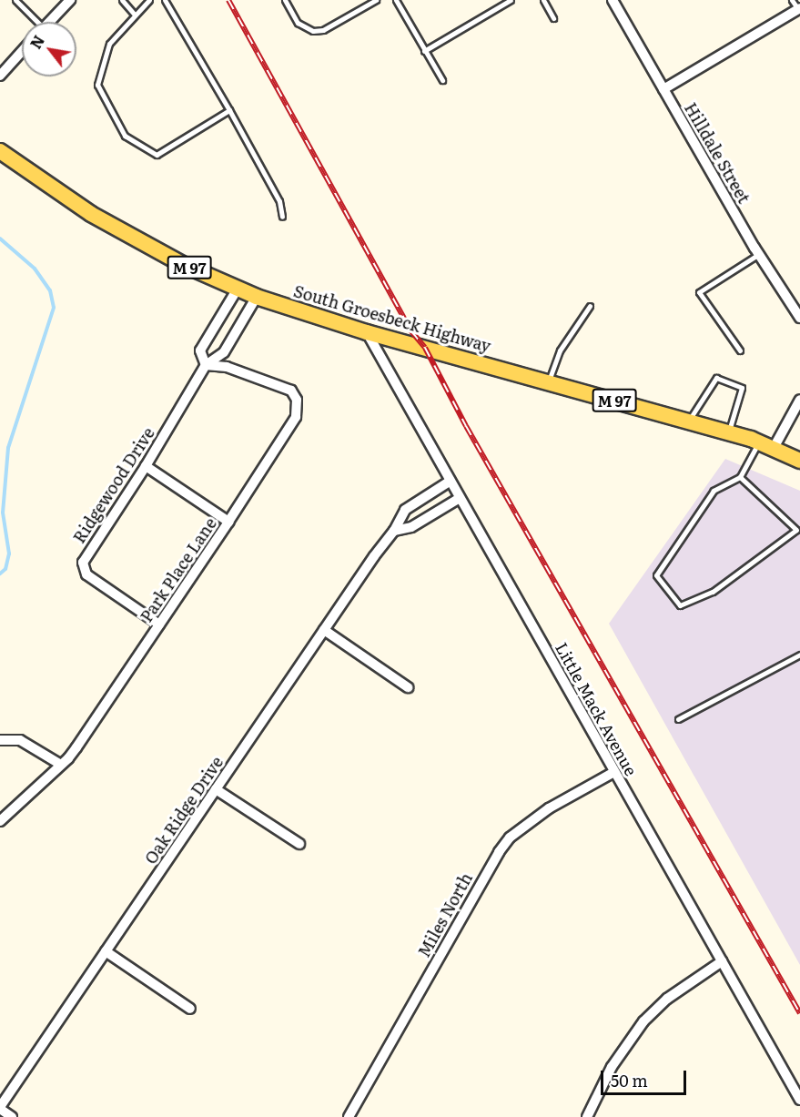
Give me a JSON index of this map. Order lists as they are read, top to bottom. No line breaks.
{"streets":{"main road":["M 97","South Groesbeck Highway"],"street":["Hilldale Street","Ridgewood Drive","Park Place Lane","Little Mack Avenue","Oak Ridge Drive","Miles North"]},"crossings":[["South Groesbeck Highway","Ridgewood Drive"],["South Groesbeck Highway","Little Mack Avenue"],["Ridgewood Drive","Park Place Lane"],["Little Mack Avenue","Oak Ridge Drive"],["Little Mack Avenue","Miles North"]],"scale_bar":"50 m","north":"top left"}
